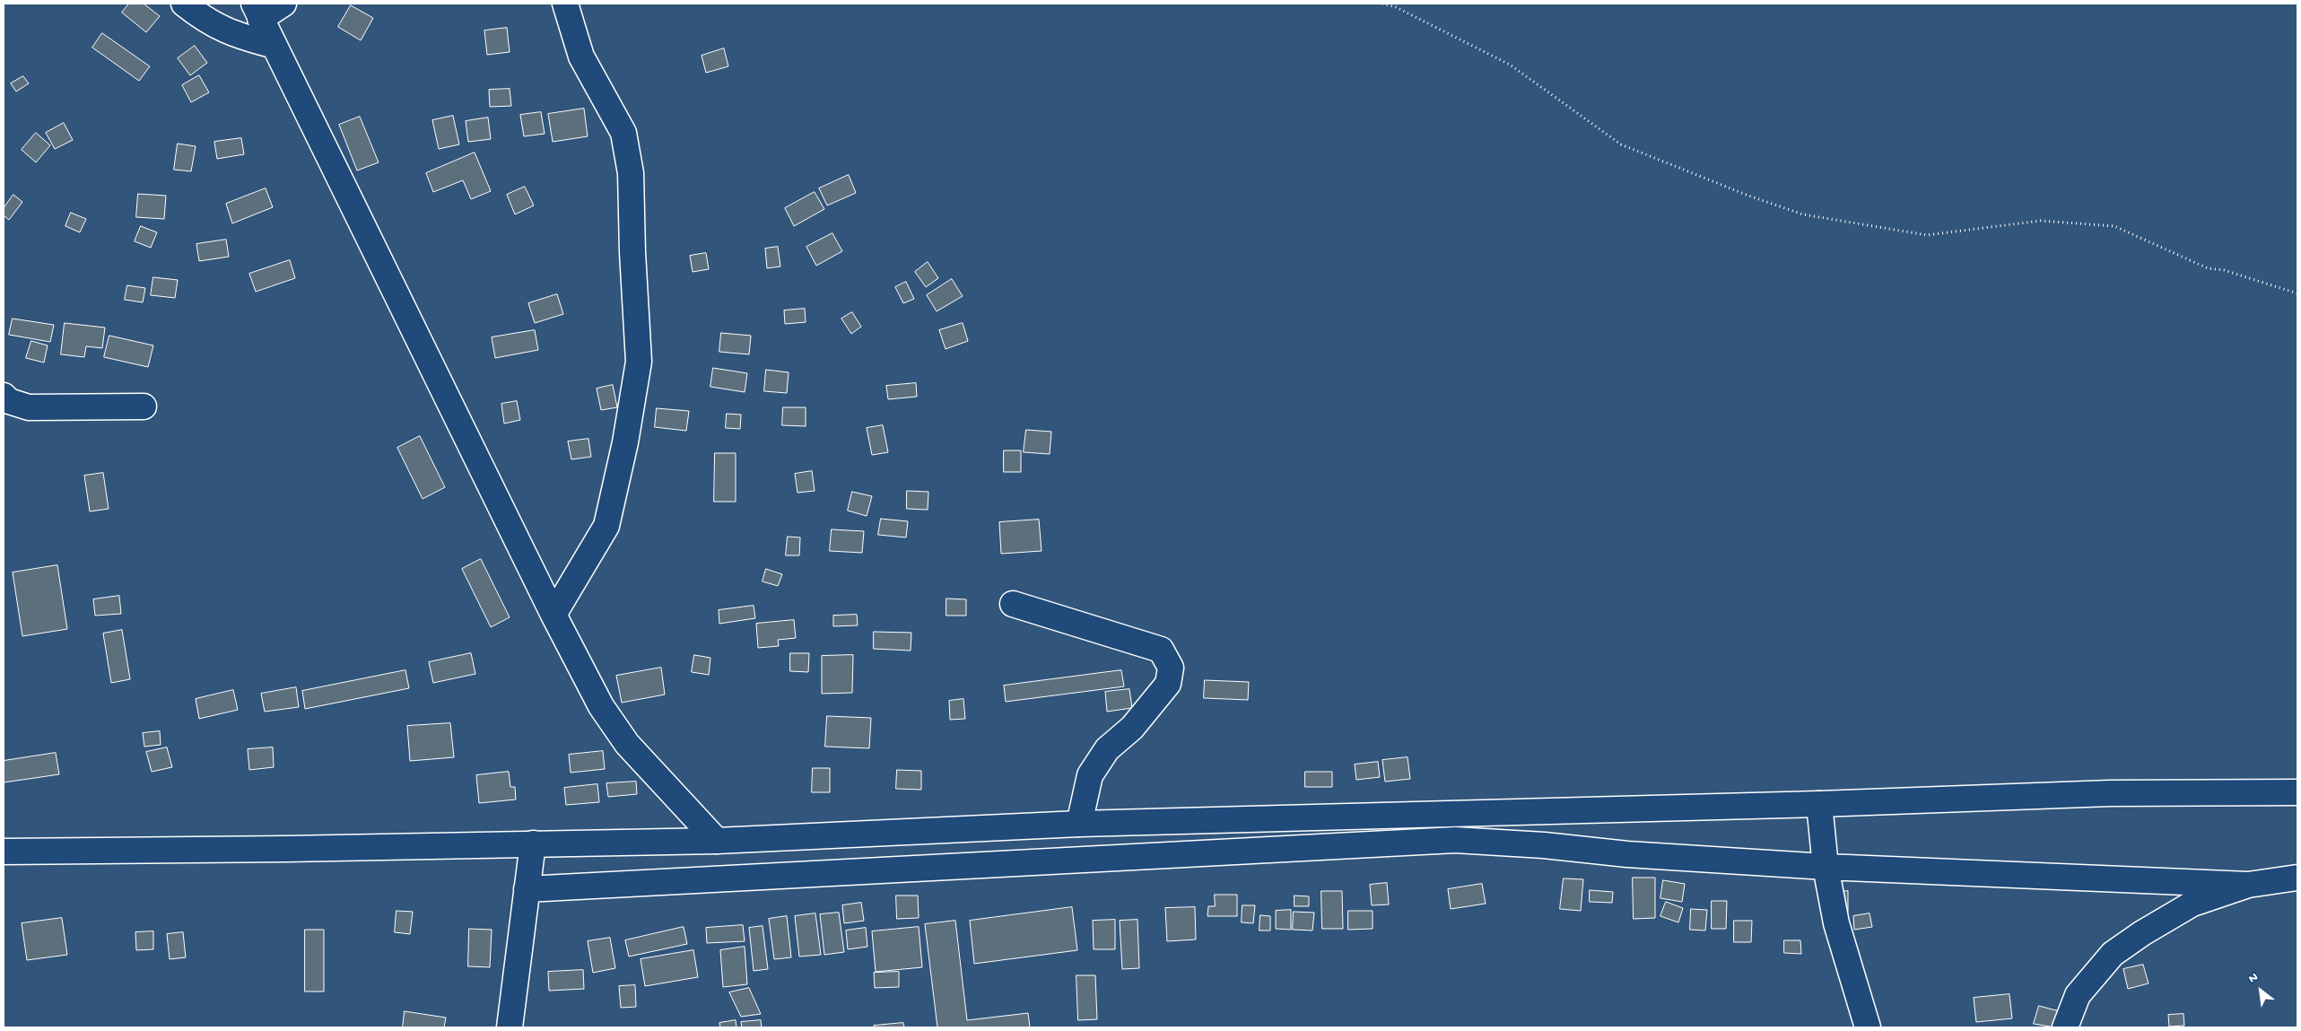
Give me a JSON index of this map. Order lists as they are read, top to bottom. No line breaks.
{"north":"top left"}
